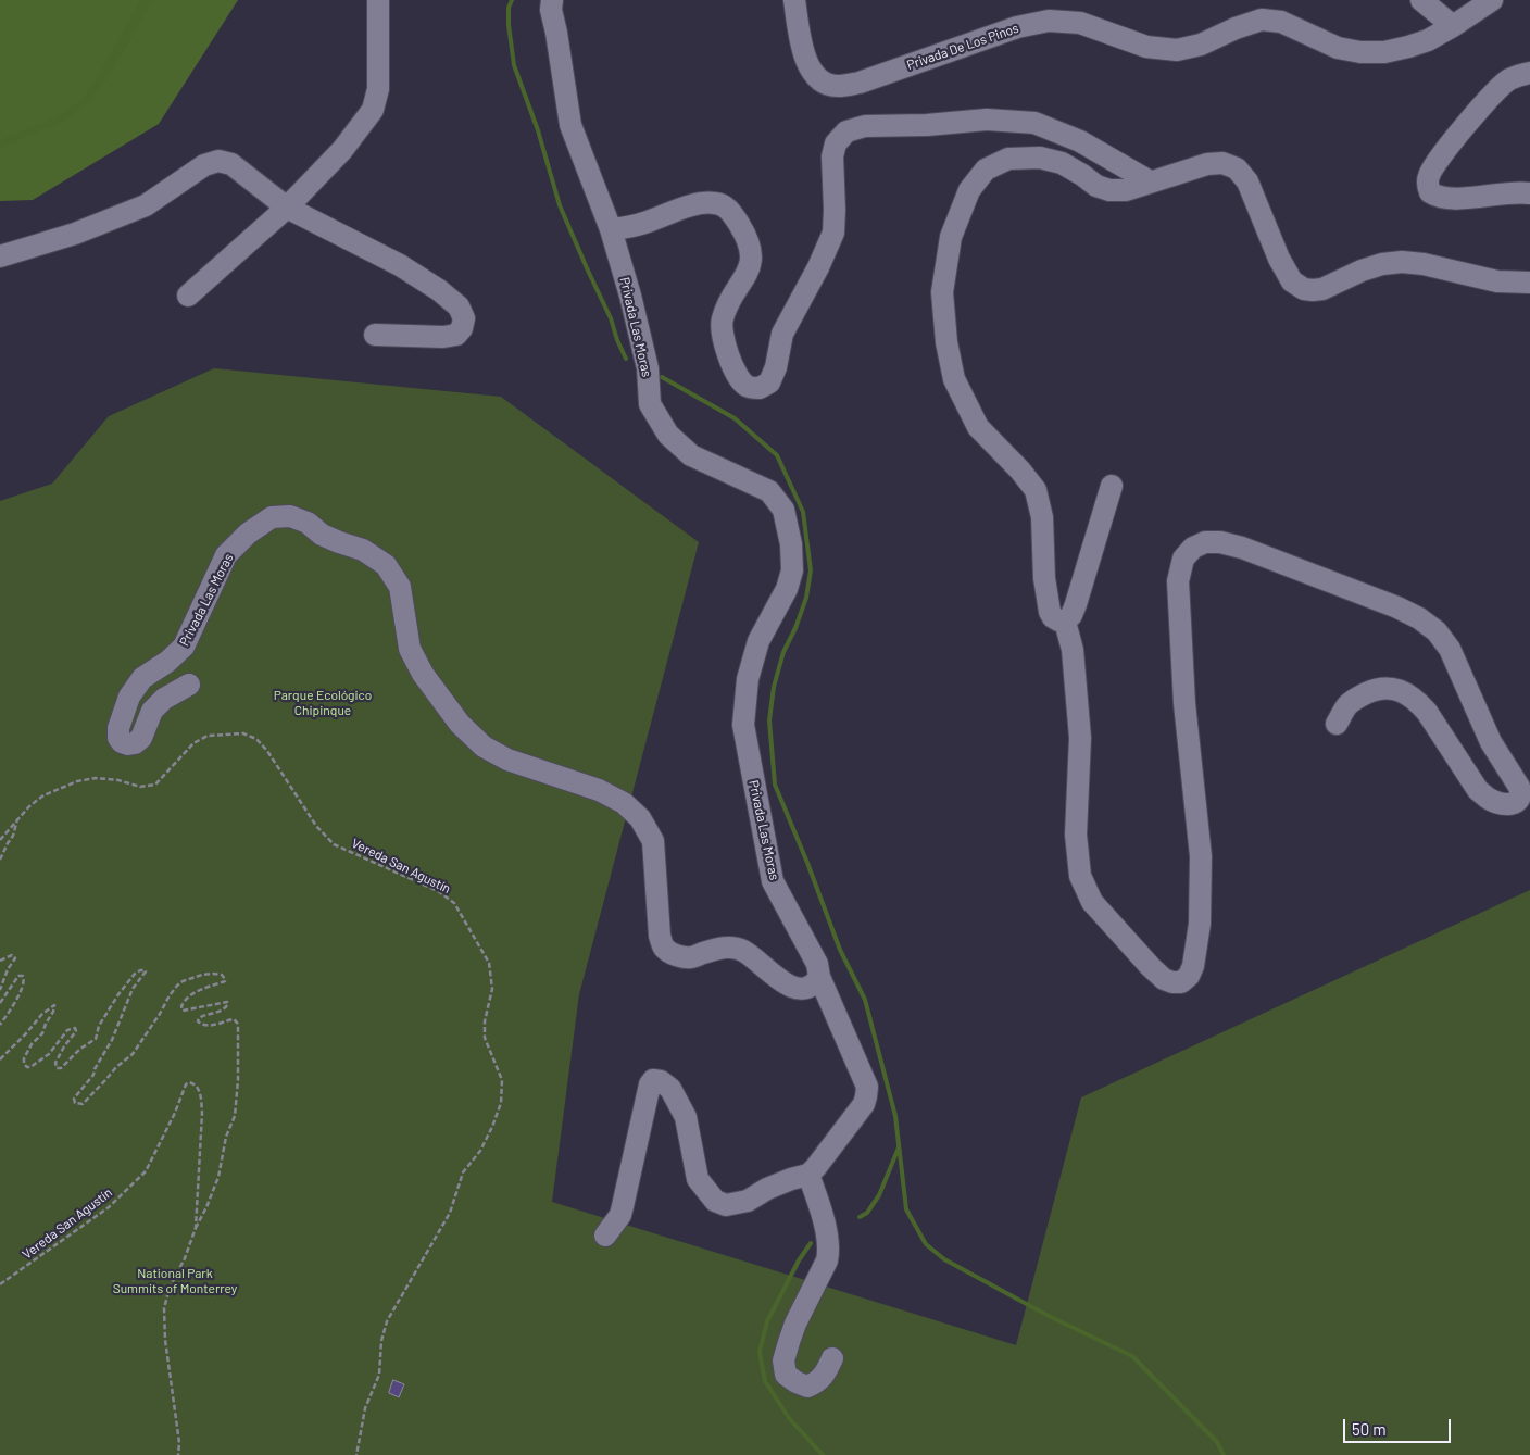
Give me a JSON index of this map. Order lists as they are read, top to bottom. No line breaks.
{"streets":{"street":["Privada De Los Pinos","Privada Las Moras"],"path":["Vereda San Agustín"]},"parks":["Parque Ecológico Chipinque","National Park Summits of Monterrey"],"scale_bar":"50 m"}
